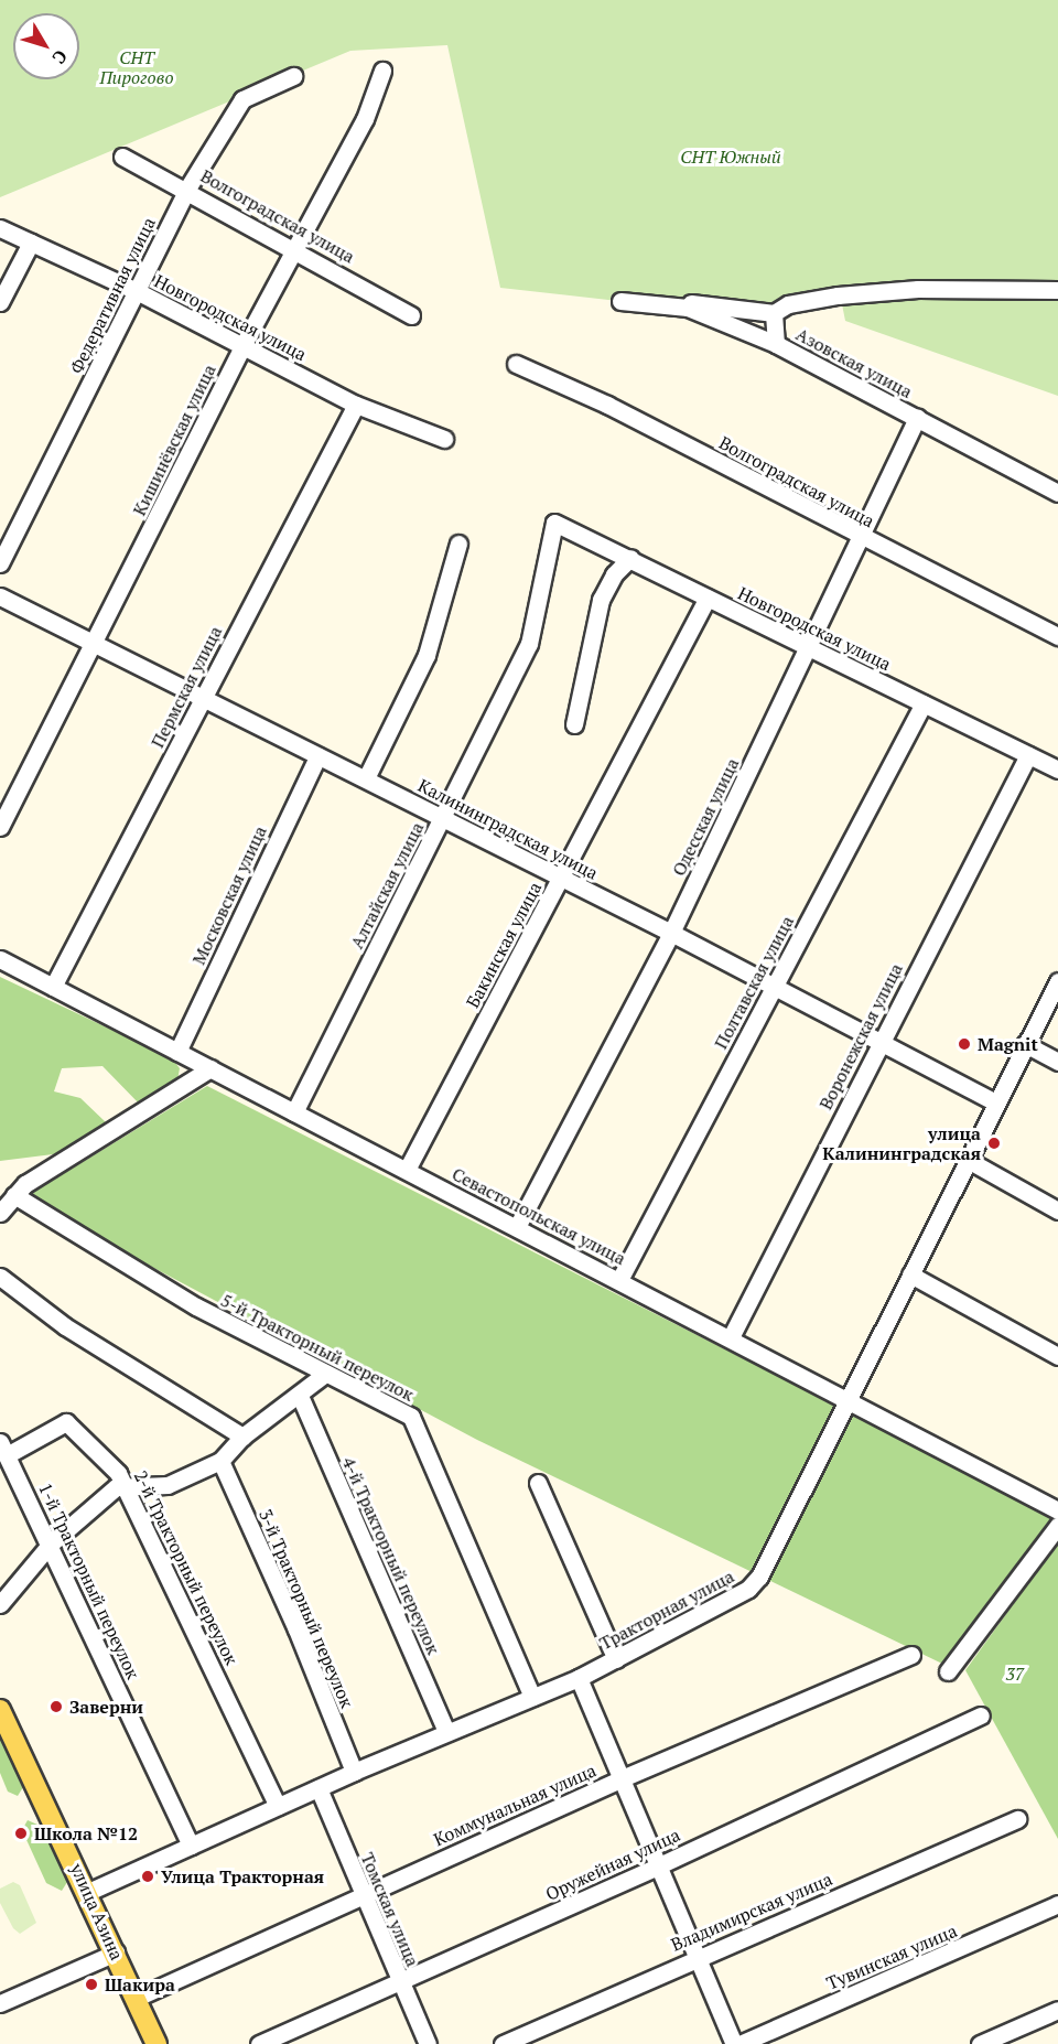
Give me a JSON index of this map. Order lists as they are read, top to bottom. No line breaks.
{"streets":{"main road":["улица Азина"],"street":["Волгоградская улица","Федеративная улица","Новгородская улица","Азовская улица","Кишинёвская улица","Пермская улица","Одесская улица","Калининградская улица","Алтайская улица","Московская улица","Бакинская улица","Полтавская улица","Воронежская улица","Севастопольская улица","5-й Тракторный переулок","4-й Тракторный переулок","2-й Тракторный переулок","1-й Тракторный переулок","3-й Тракторный переулок","Тракторная улица","Коммунальная улица","Оружейная улица","Томская улица","Владимирская улица","Тувинская улица"]},"crossings":[["Волгоградская улица","Федеративная улица"],["Волгоградская улица","Кишинёвская улица"],["Волгоградская улица","Одесская улица"],["Федеративная улица","Новгородская улица"],["Новгородская улица","Кишинёвская улица"],["Новгородская улица","Пермская улица"],["Новгородская улица","Одесская улица"],["Новгородская улица","Алтайская улица"],["Новгородская улица","Бакинская улица"],["Новгородская улица","Полтавская улица"],["Новгородская улица","Воронежская улица"],["Азовская улица","Одесская улица"],["Кишинёвская улица","Калининградская улица"],["Пермская улица","Калининградская улица"],["Пермская улица","Севастопольская улица"],["Одесская улица","Калининградская улица"],["Одесская улица","Севастопольская улица"],["Калининградская улица","Алтайская улица"],["Калининградская улица","Московская улица"],["Калининградская улица","Бакинская улица"],["Калининградская улица","Полтавская улица"],["Калининградская улица","Воронежская улица"],["Калининградская улица","Тракторная улица"],["Алтайская улица","Севастопольская улица"],["Московская улица","Севастопольская улица"],["Бакинская улица","Севастопольская улица"],["Полтавская улица","Севастопольская улица"],["Воронежская улица","Севастопольская улица"],["Севастопольская улица","Тракторная улица"],["5-й Тракторный переулок","Тракторная улица"],["4-й Тракторный переулок","Тракторная улица"],["2-й Тракторный переулок","1-й Тракторный переулок"],["2-й Тракторный переулок","Тракторная улица"],["1-й Тракторный переулок","Тракторная улица"],["3-й Тракторный переулок","Тракторная улица"],["Тракторная улица","Томская улица"],["Тракторная улица","улица Азина"],["Коммунальная улица","Томская улица"],["Коммунальная улица","улица Азина"],["Оружейная улица","Томская улица"]],"parks":["СНТ Пирогово","СНТ Южный","37"],"places":["Magnit","улица Калининградская","Заверни","Школа №12","Улица Тракторная","Шакира"],"north":"bottom right"}
